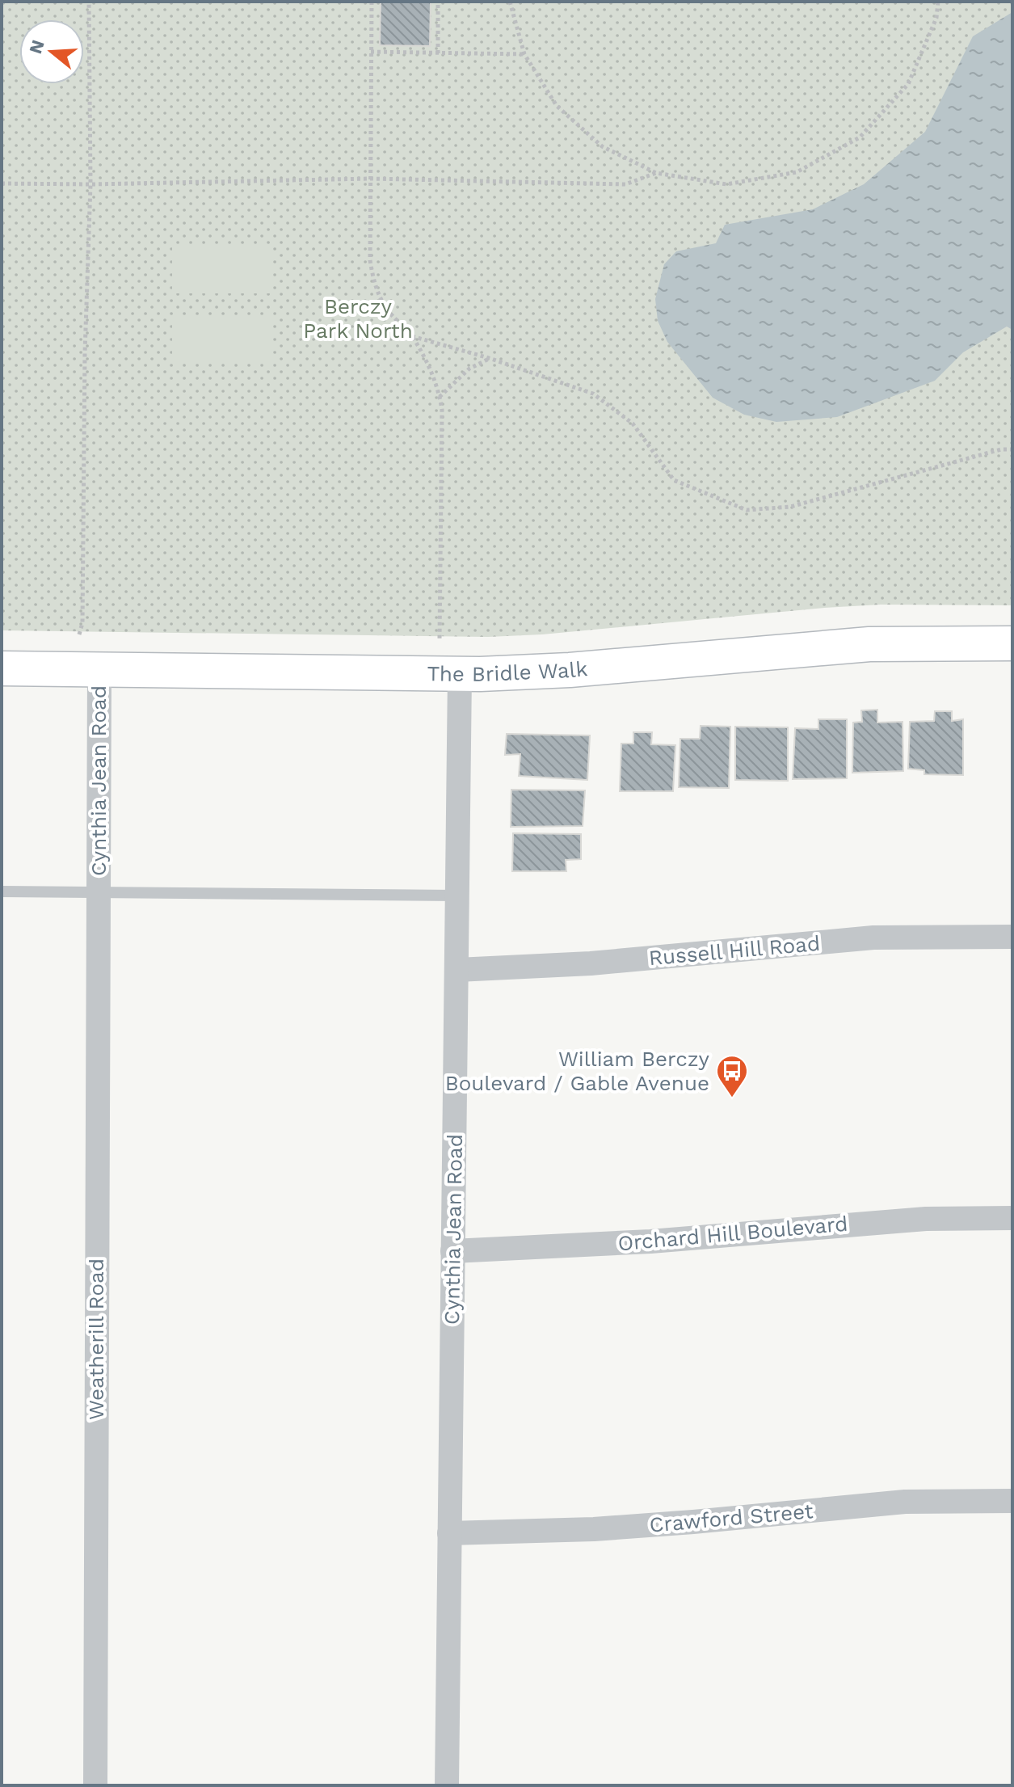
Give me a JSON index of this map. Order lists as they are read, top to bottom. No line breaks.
{"streets":{"street":["The Bridle Walk","Cynthia Jean Road","Russell Hill Road","Orchard Hill Boulevard","Weatherill Road","Crawford Street"]},"crossings":[["The Bridle Walk","Cynthia Jean Road"],["Cynthia Jean Road","Russell Hill Road"],["Cynthia Jean Road","Orchard Hill Boulevard"],["Cynthia Jean Road","Weatherill Road"],["Cynthia Jean Road","Crawford Street"]],"parks":["Berczy Park North"],"places":{"bus stop":["William Berczy Boulevard / Gable Avenue"]},"north":"left"}
